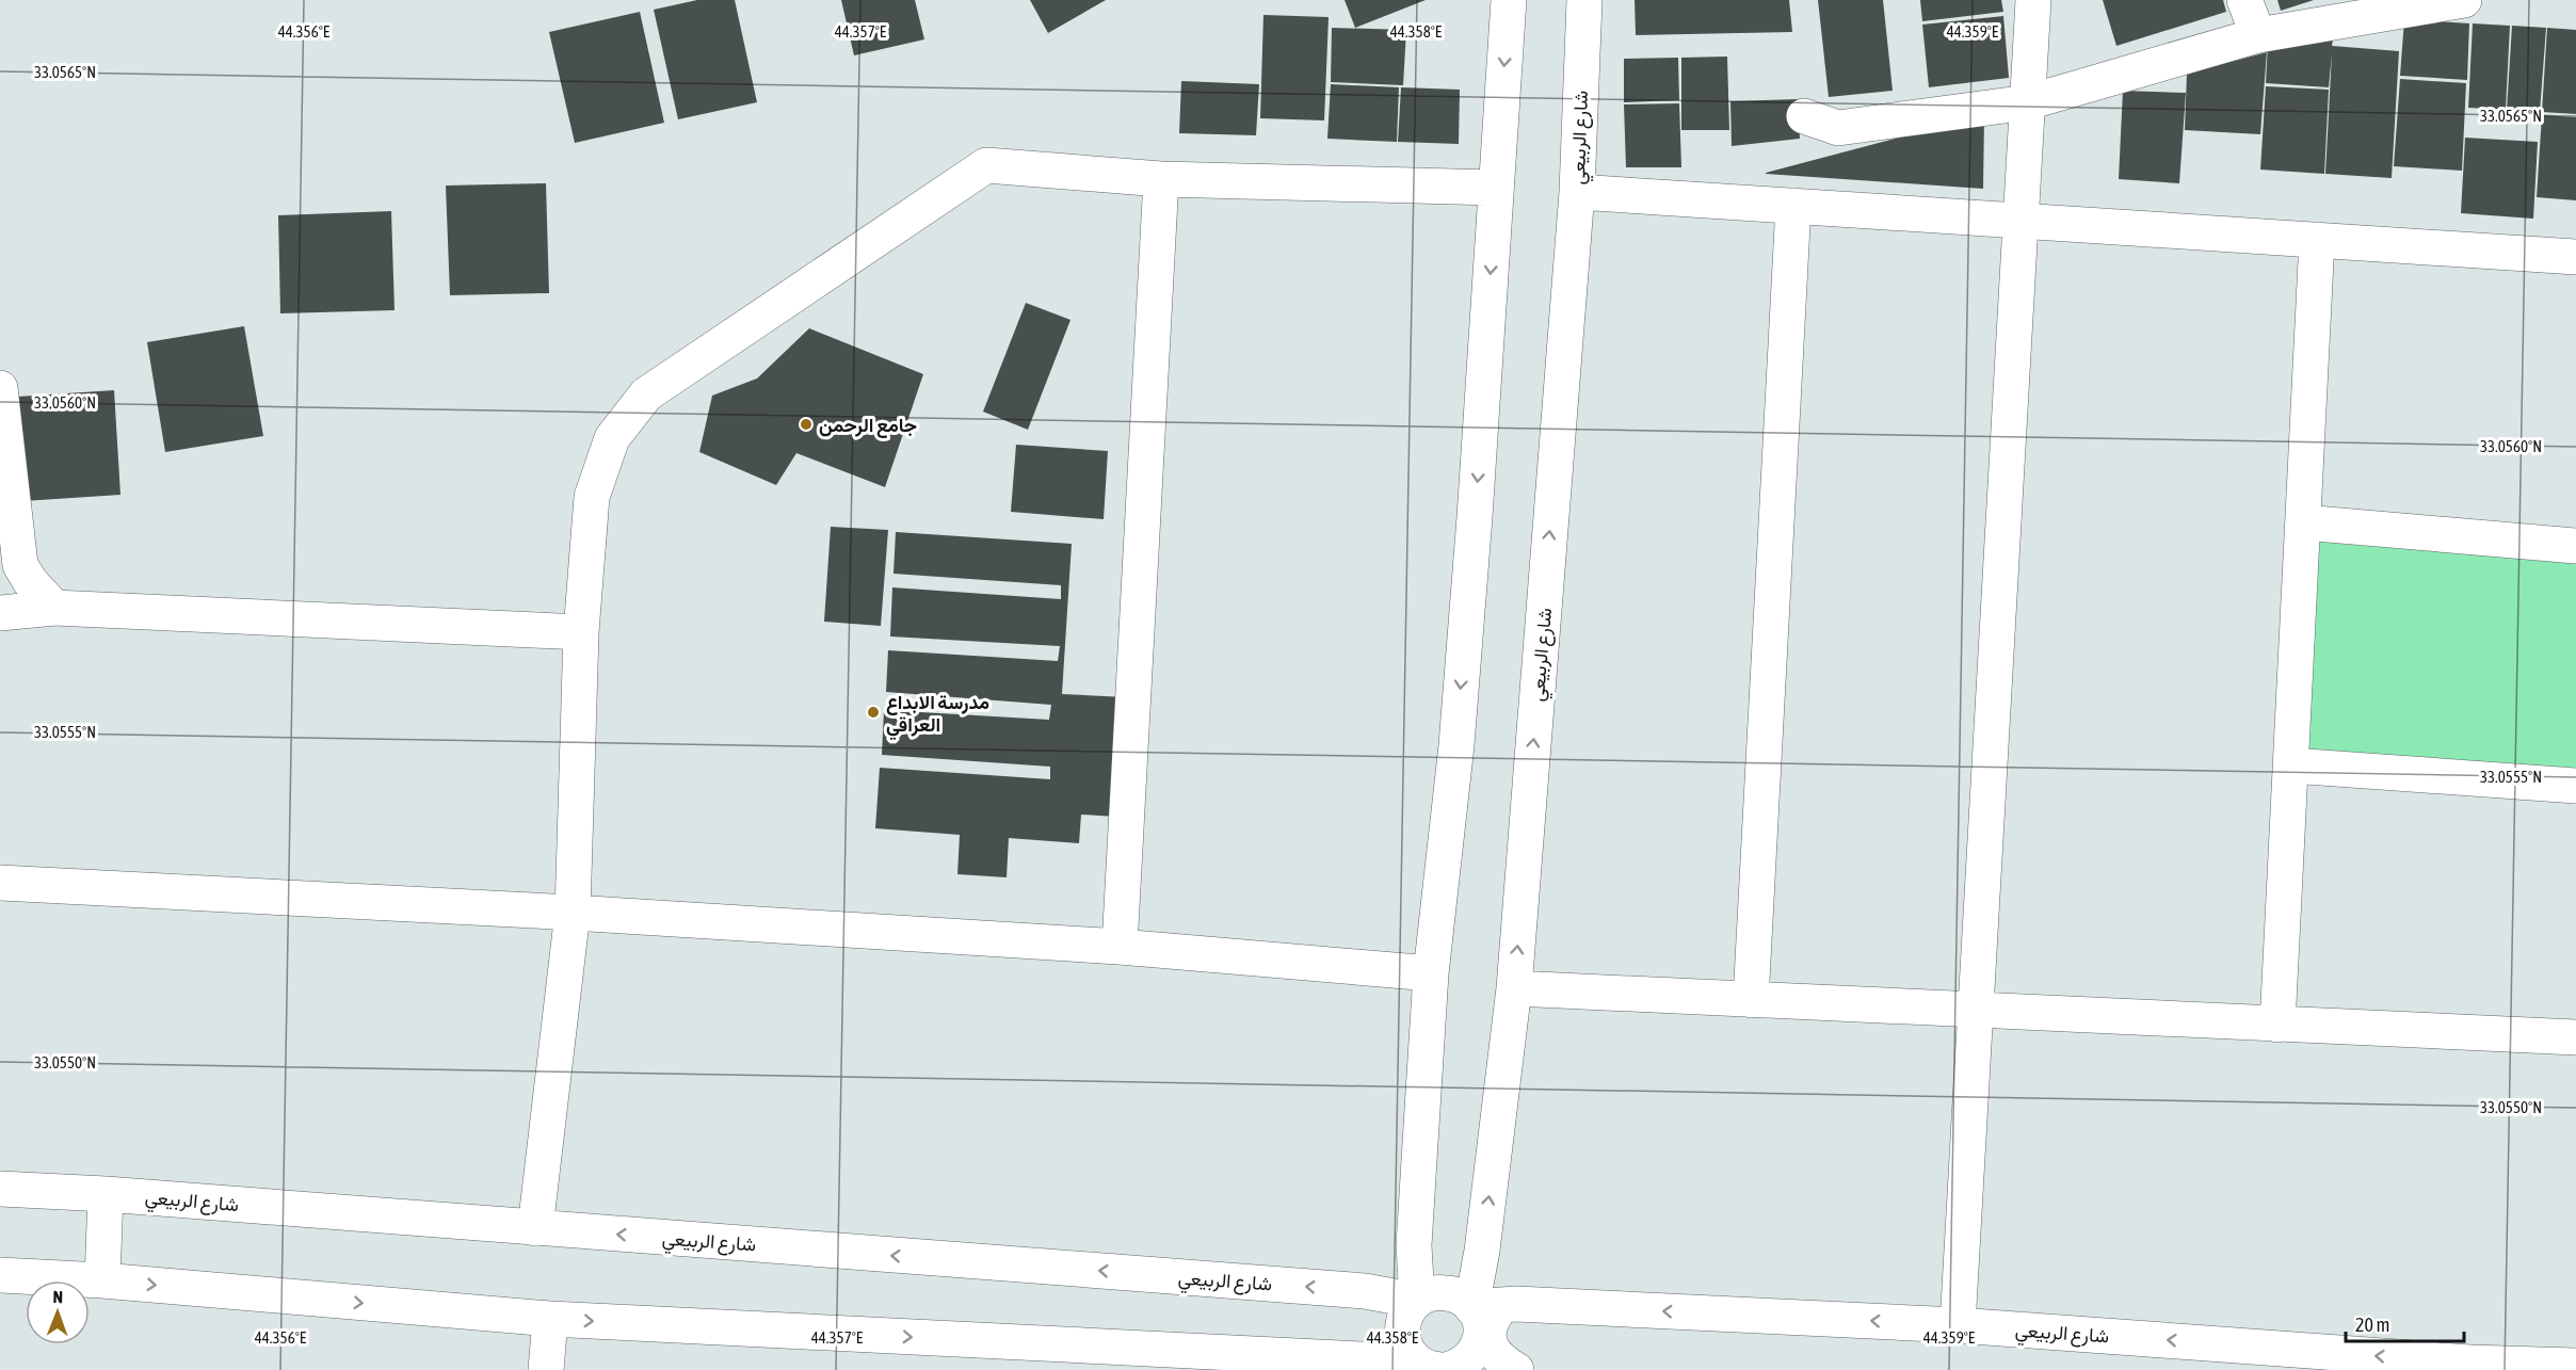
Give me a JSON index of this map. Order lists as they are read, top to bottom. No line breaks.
{"streets":{"street":["شارع الربيعي"]},"places":["جامع الرحمن","مدرسة الابداع العراقي"],"scale_bar":"20 m","north":"top","coordinates":["44.356°E","44.357°E","44.358°E","44.359°E","33.0565°N","33.0560°N","33.0555°N","33.0550°N"]}
